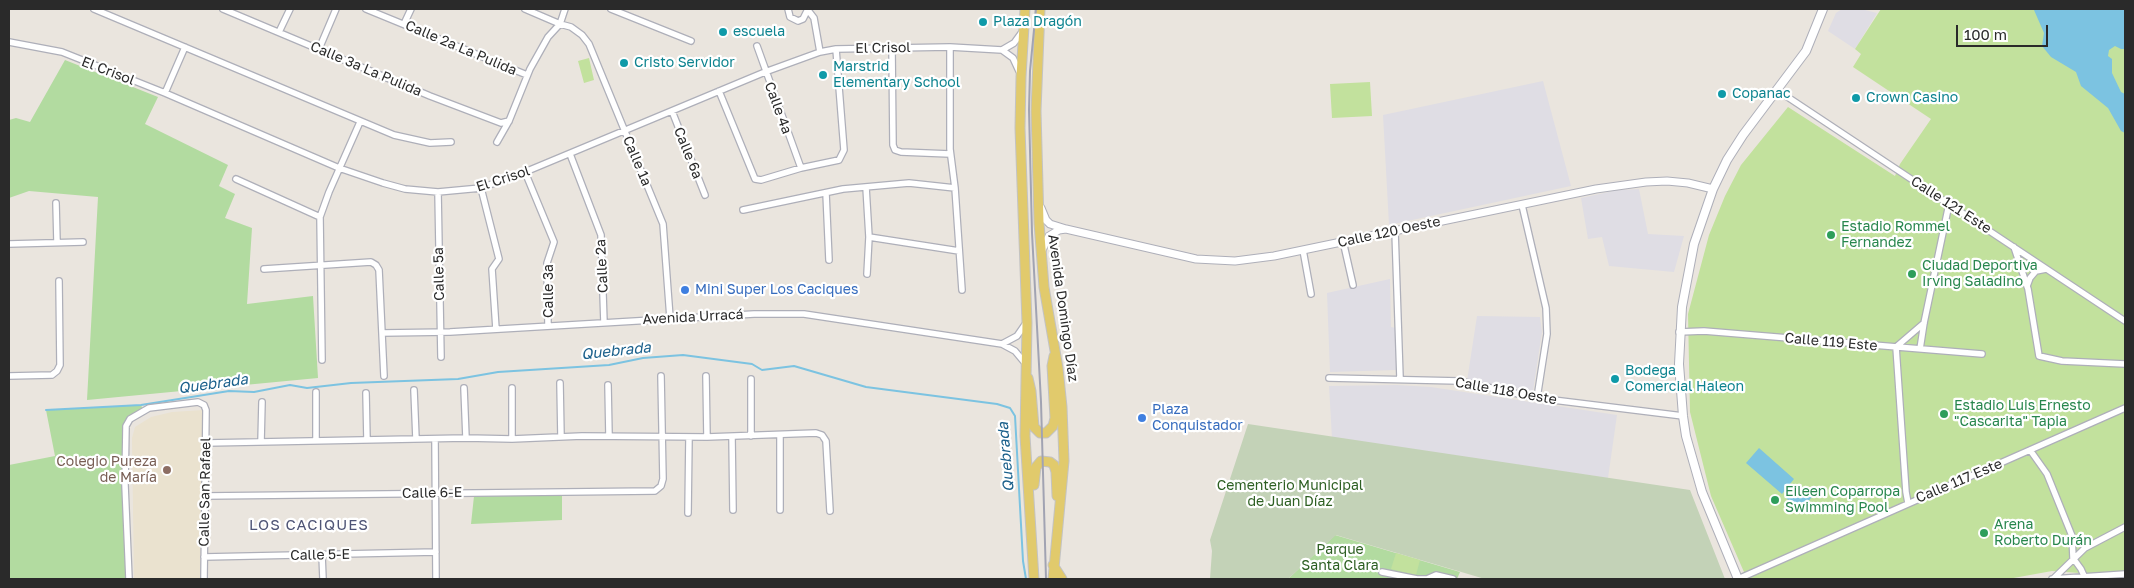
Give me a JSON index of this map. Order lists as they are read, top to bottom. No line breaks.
{"streets":{"main road":["Avenida Domingo Díaz"],"street":["Calle 2a La Pulida","El Crisol","Calle 3a La Pulida","Calle 4a","Calle 6a","Calle 1a","Calle 121 Este","Calle 120 Oeste","Calle 2a","Calle 5a","Calle 3a","Avenida Urracá","Calle 119 Este","Calle 118 Oeste","Calle 117 Este","Calle San Rafael","Calle 6-E","Calle 5-E"]},"crossings":[["El Crisol","Calle 4a"],["El Crisol","Calle 6a"],["El Crisol","Calle 1a"],["El Crisol","Calle 2a"],["El Crisol","Calle 5a"],["El Crisol","Calle 3a"],["Calle 1a","Avenida Urracá"],["Calle 120 Oeste","Avenida Domingo Díaz"],["Calle 2a","Avenida Urracá"],["Calle 5a","Avenida Urracá"],["Calle 3a","Avenida Urracá"],["Avenida Domingo Díaz","Avenida Urracá"],["Calle San Rafael","Calle 6-E"],["Calle San Rafael","Calle 5-E"]],"districts":["LOS CACIQUES"],"water":["Quebrada"],"parks":["Cementerio Municipal de Juan Díaz","Parque Santa Clara"],"places":["Plaza Dragón","escuela","Cristo Servidor","Marstrid Elementary School","Copanac","Crown Casino","Estadio Rommel Fernandez","Ciudad Deportiva Irving Saladino","Mini Super Los Caciques","Bodega Comercial Haleon","Estadio Luis Ernesto \"Cascarita\" Tapia","Plaza Conquistador","Colegio Pureza de María","Eileen Coparropa Swimming Pool","Arena Roberto Durán"],"scale_bar":"100 m"}
